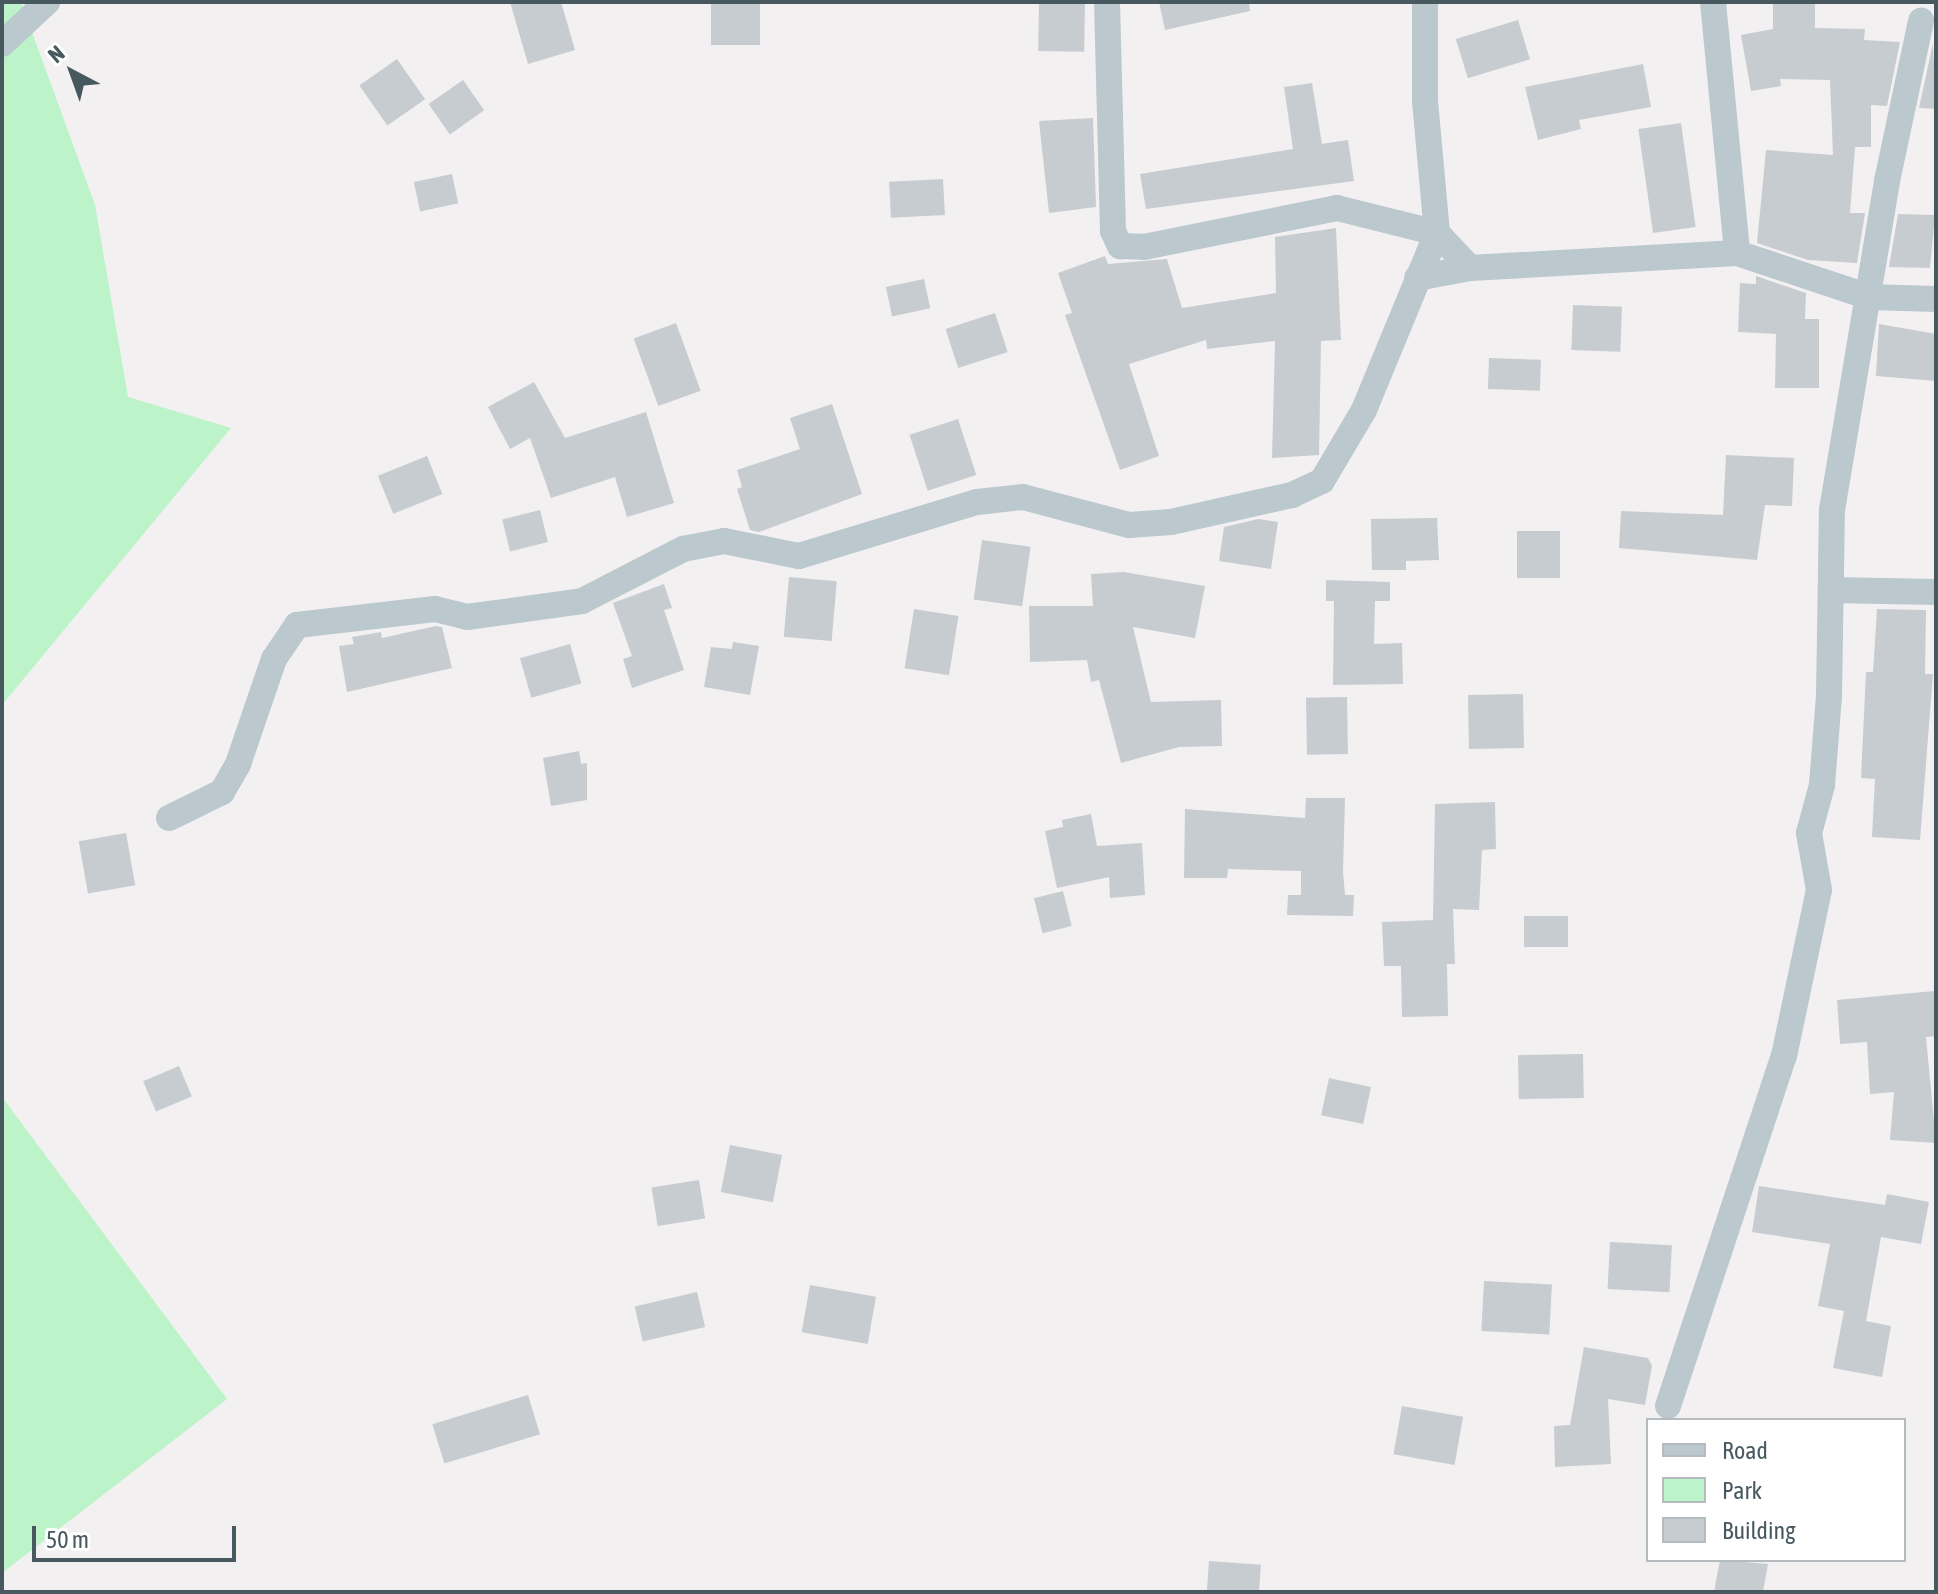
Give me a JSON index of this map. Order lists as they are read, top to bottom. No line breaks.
{"legend":["Road","Park","Building"],"scale_bar":"50 m","north":"top left"}
